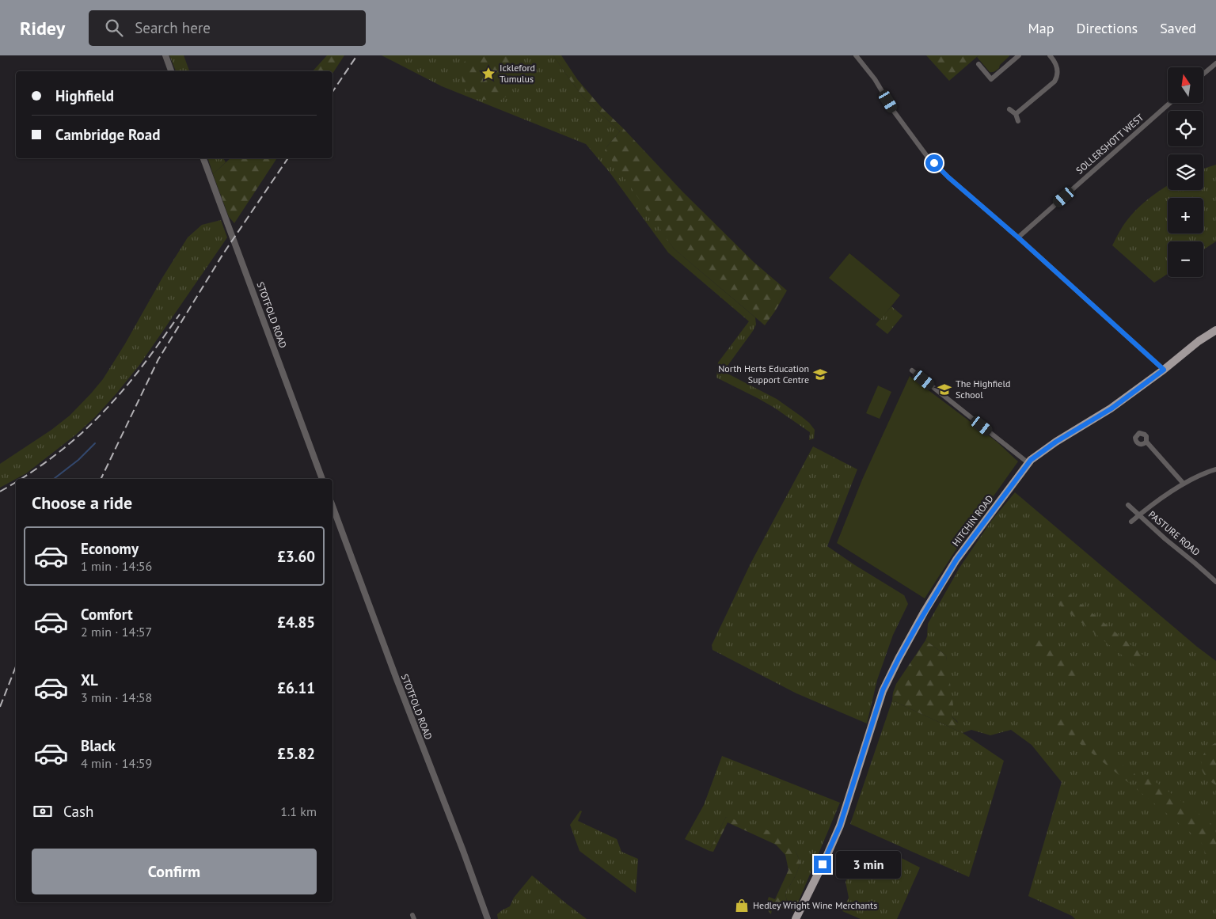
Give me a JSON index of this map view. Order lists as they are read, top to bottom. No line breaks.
{"streets":{"main road":["HITCHIN ROAD"],"street":["SOLLERSHOTT WEST","STOTFOLD ROAD","PASTURE ROAD"]},"places":{"place":["Ickleford Tumulus"],"school or university":["North Herts Education Support Centre","The Highfield School"],"shop":["Hedley Wright Wine Merchants"]},"north":"top","page":{"header":"Ridey","search":"Search here","nav":["Map","Directions","Saved"],"map_buttons":["+","−"],"banner":["Highfield","Cambridge Road"],"heading":"Choose a ride","list":[{"name":"Economy","note":"1 min · 14:56","value":"£3.60"},{"name":"Comfort","note":"2 min · 14:57","value":"£4.85"},{"name":"XL","note":"3 min · 14:58","value":"£6.11"},{"name":"Black","note":"4 min · 14:59","value":"£5.82"}],"pay":["Cash","1.1 km"],"buttons":"Confirm","bubble":"3 min"}}
